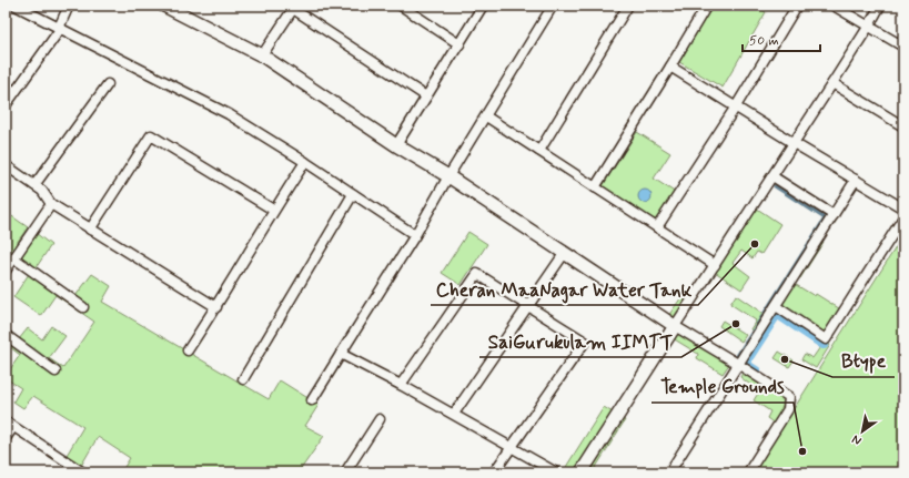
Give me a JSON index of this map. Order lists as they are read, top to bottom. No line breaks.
{"places":["Cheran MaaNagar Water Tank","SaiGurukulam IIMTT","Btype","Temple Grounds"],"scale_bar":"50 m","north":"bottom left"}
